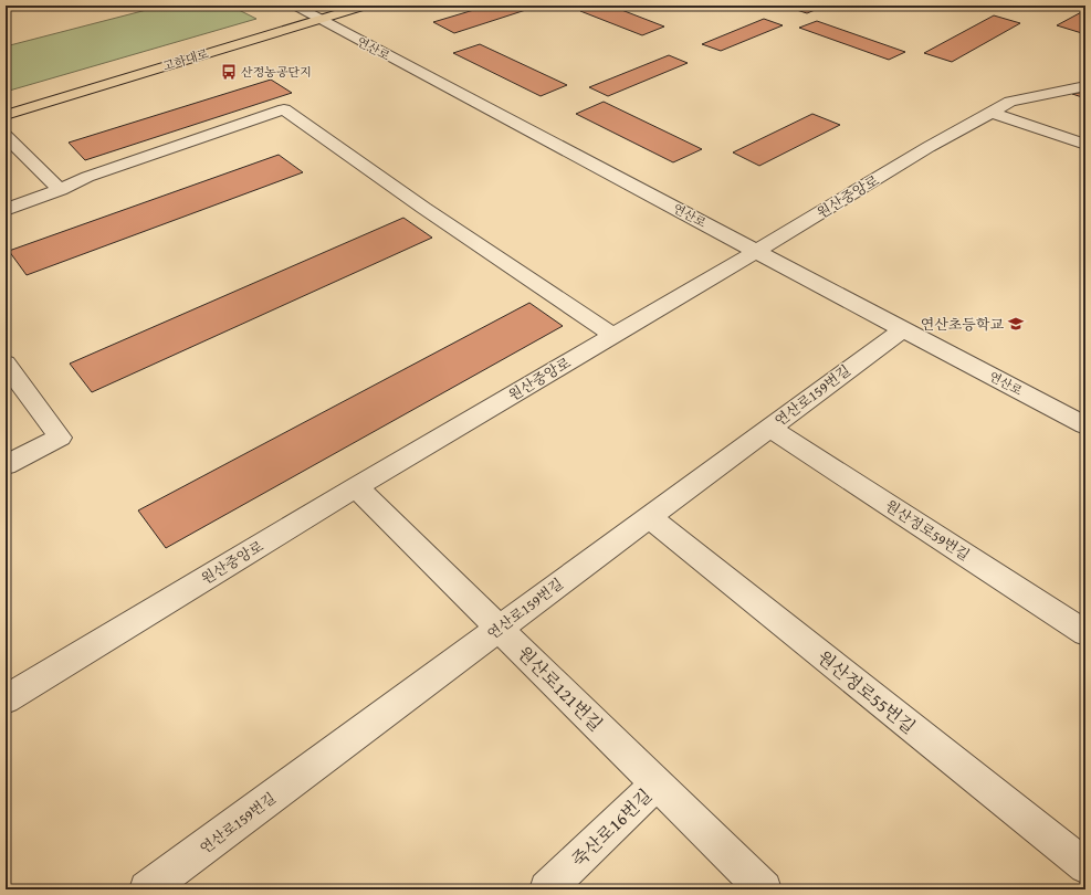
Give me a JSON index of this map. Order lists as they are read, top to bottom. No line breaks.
{"streets":{"main road":["고하대로"],"street":["연산로","원산중앙로","연산로159번길","원산정로59번길","원산로121번길","원산정로55번길","죽산로16번길"]},"crossings":[["연산로","고하대로"],["연산로","원산중앙로"],["연산로","연산로159번길"],["원산중앙로","원산로121번길"],["연산로159번길","원산정로59번길"],["연산로159번길","원산로121번길"],["연산로159번길","원산정로55번길"],["원산로121번길","죽산로16번길"]],"places":{"bus stop":["산정농공단지"],"school or university":["연산초등학교"]}}
